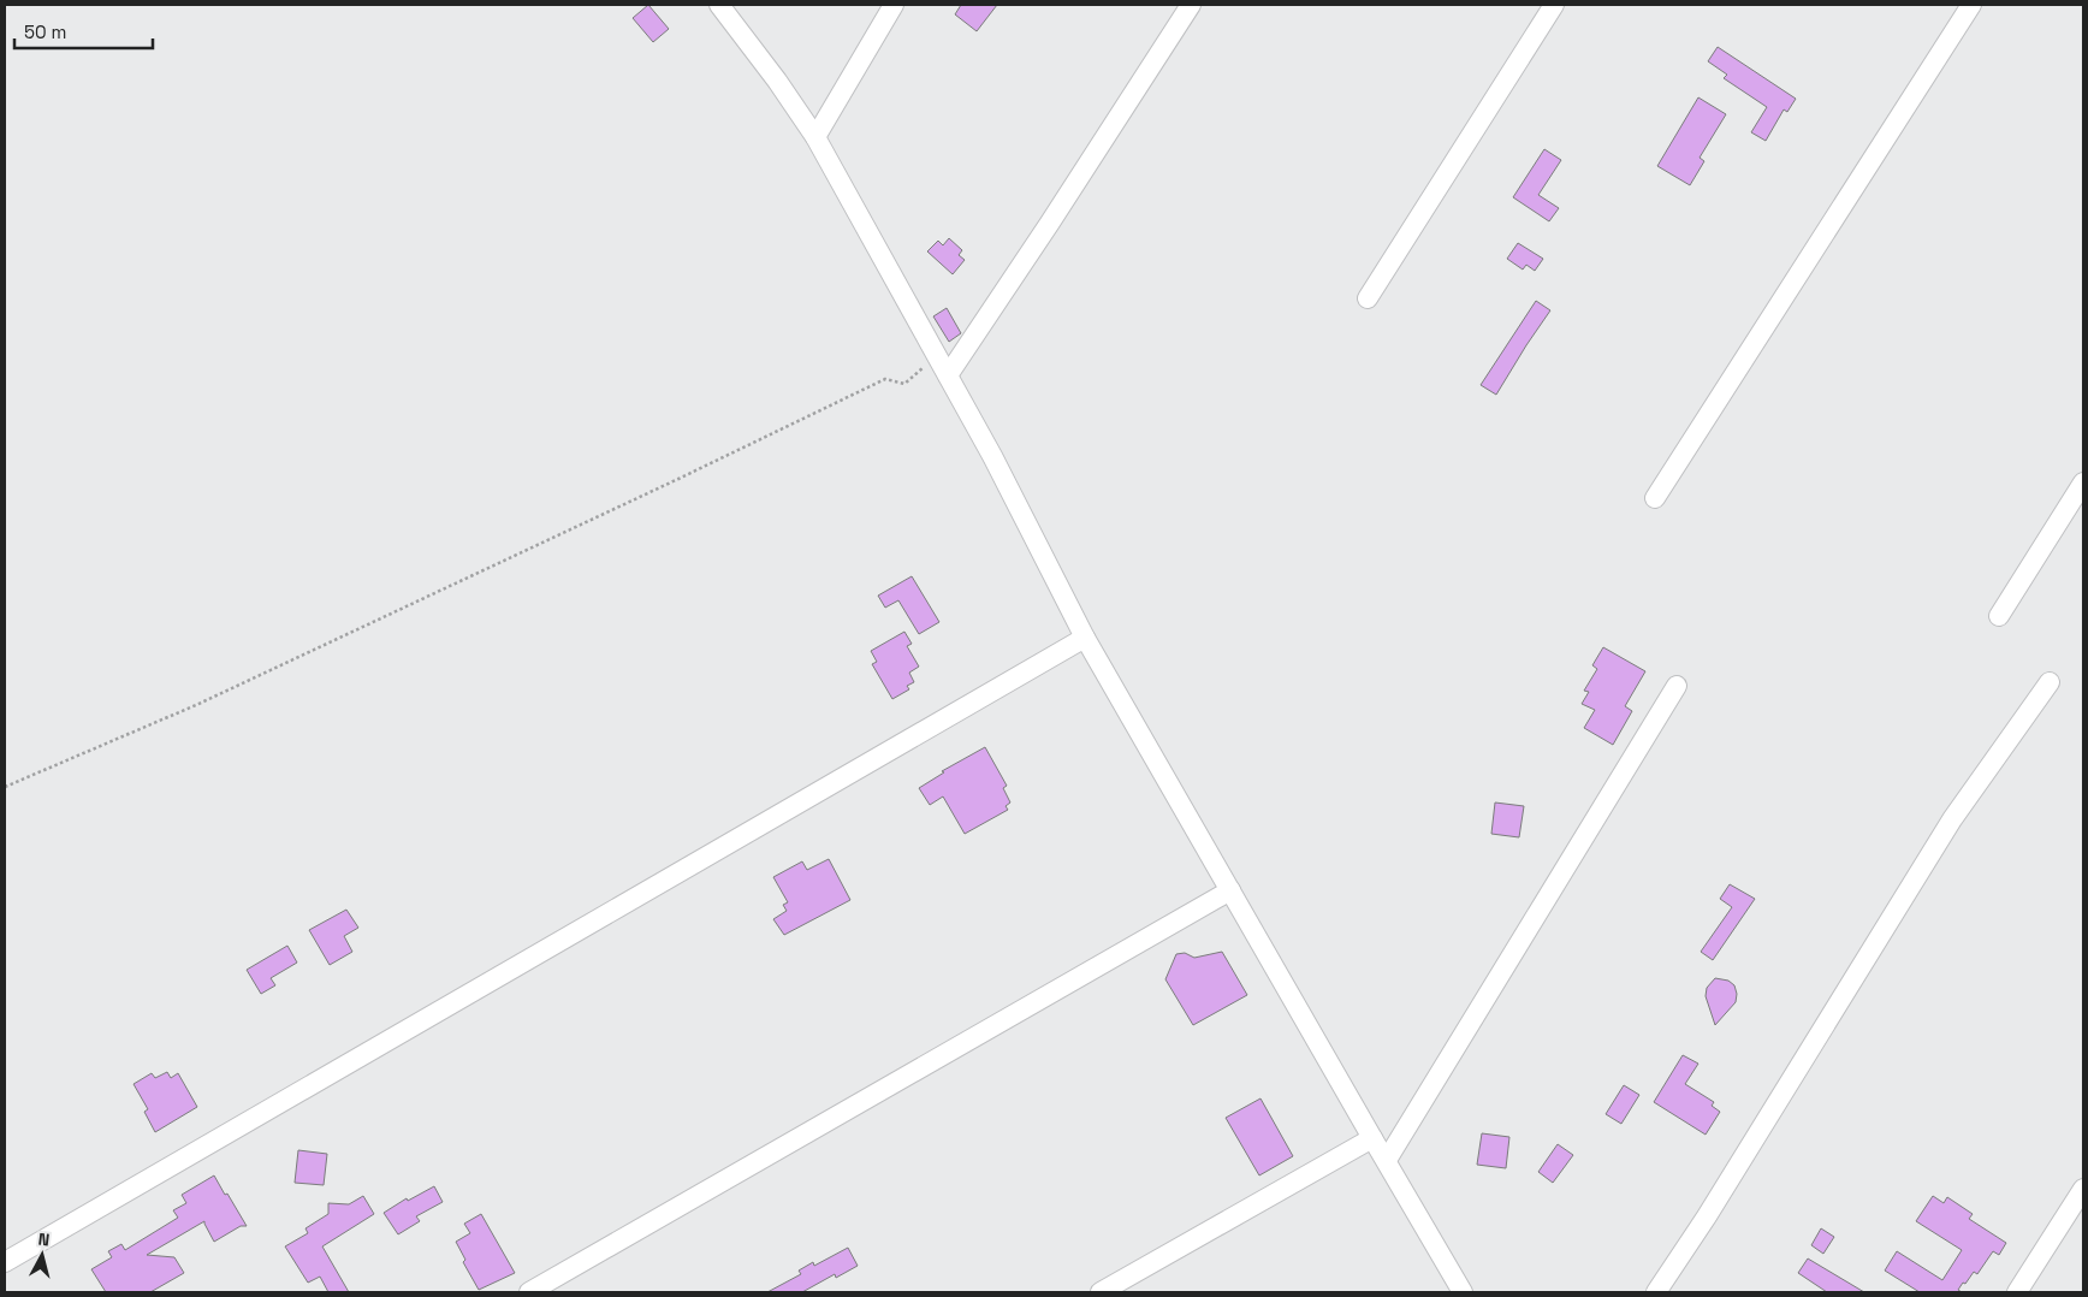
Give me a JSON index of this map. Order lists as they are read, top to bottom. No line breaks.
{"scale_bar":"50 m","north":"top"}
